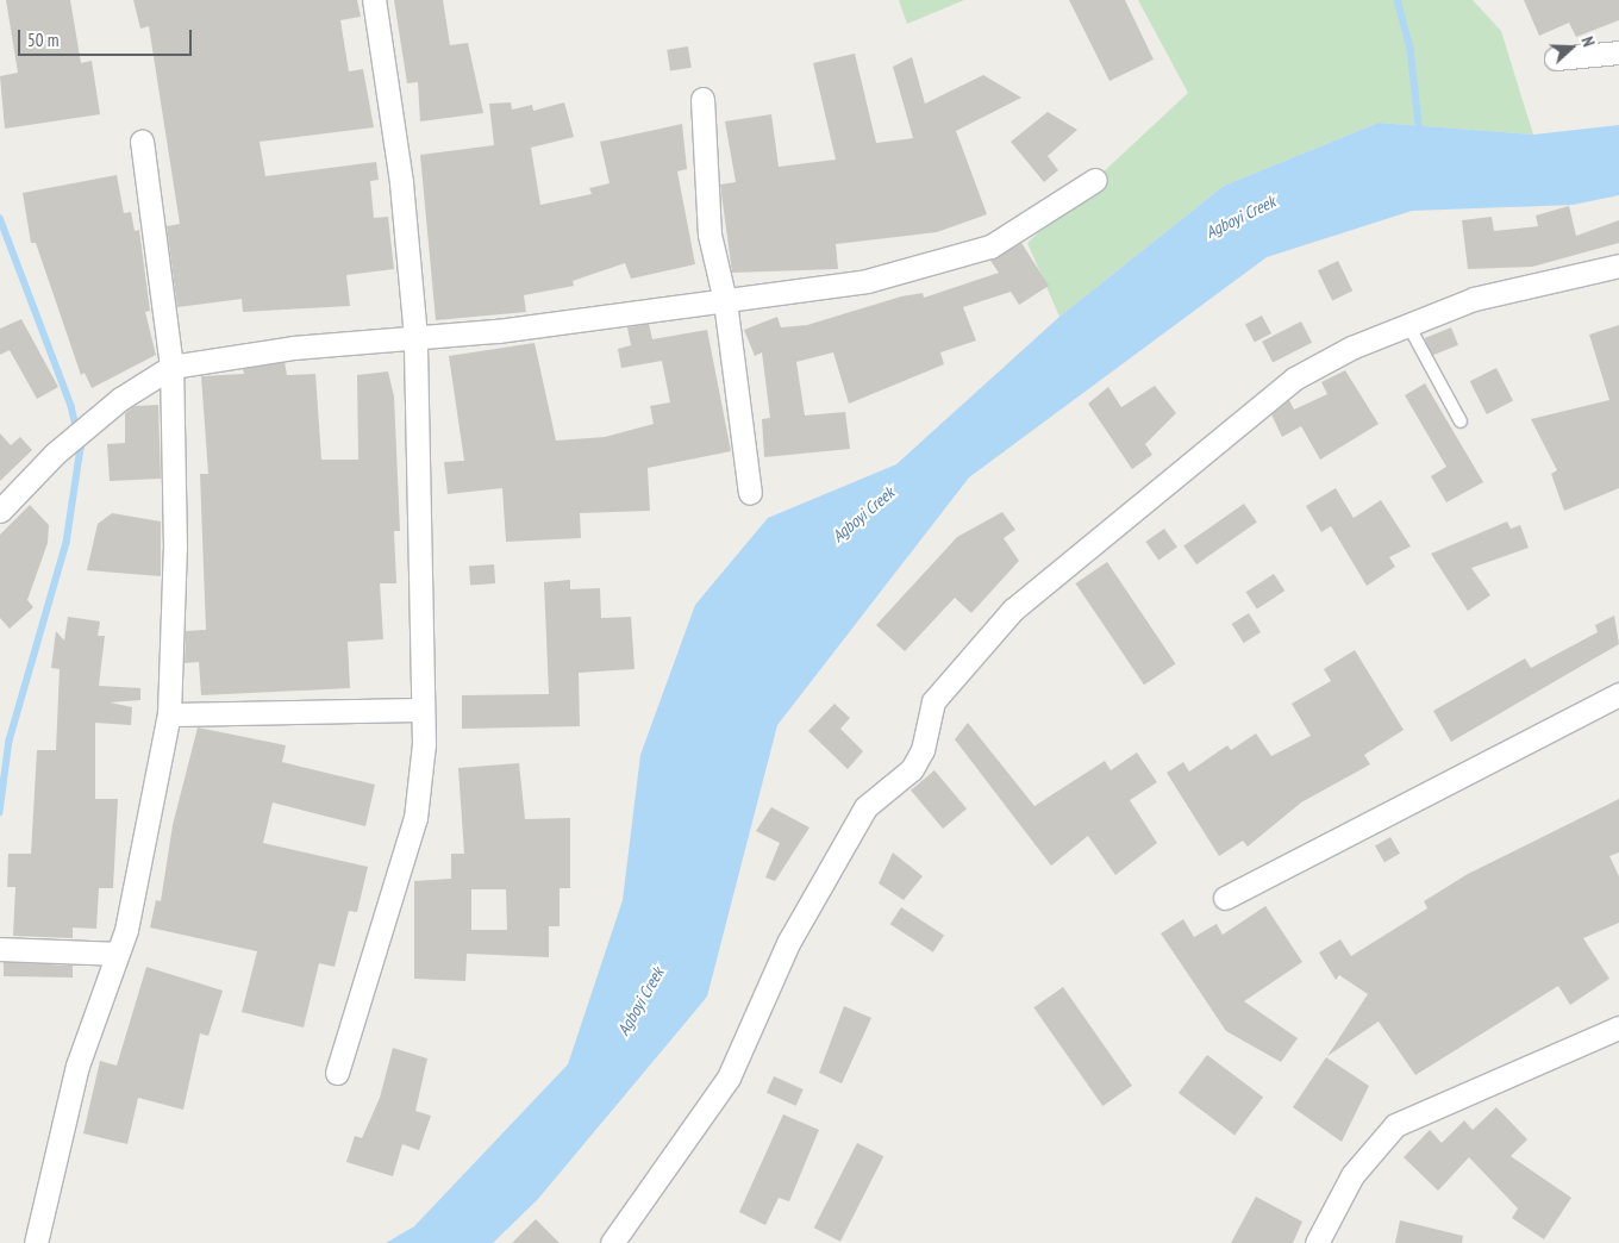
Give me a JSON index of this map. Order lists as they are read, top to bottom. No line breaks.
{"water":["Agboyi Creek"],"scale_bar":"50 m","north":"right"}
